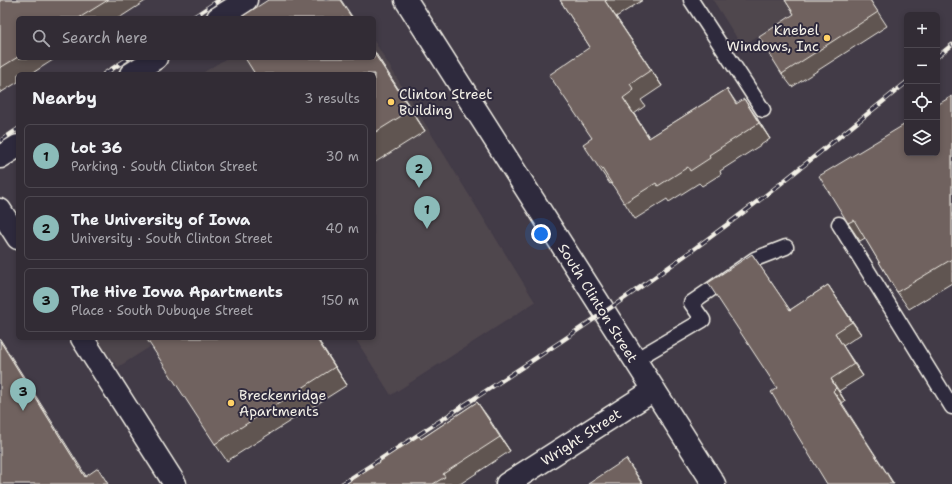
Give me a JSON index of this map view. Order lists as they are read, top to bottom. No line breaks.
{"streets":{"street":["South Clinton Street","Wright Street"]},"crossings":[["South Clinton Street","Wright Street"]],"places":["Knebel Windows, Inc","Clinton Street Building","Breckenridge Apartments"],"page":{"map_buttons":["+","−"],"search":"Search here","heading":["Nearby","3 results"],"list":[{"mark":"1","name":"Lot 36","note":"Parking · South Clinton Street","value":"30 m"},{"mark":"2","name":"The University of Iowa","note":"University · South Clinton Street","value":"40 m"},{"mark":"3","name":"The Hive Iowa Apartments","note":"Place · South Dubuque Street","value":"150 m"}],"pins":["2","1","3"]}}
